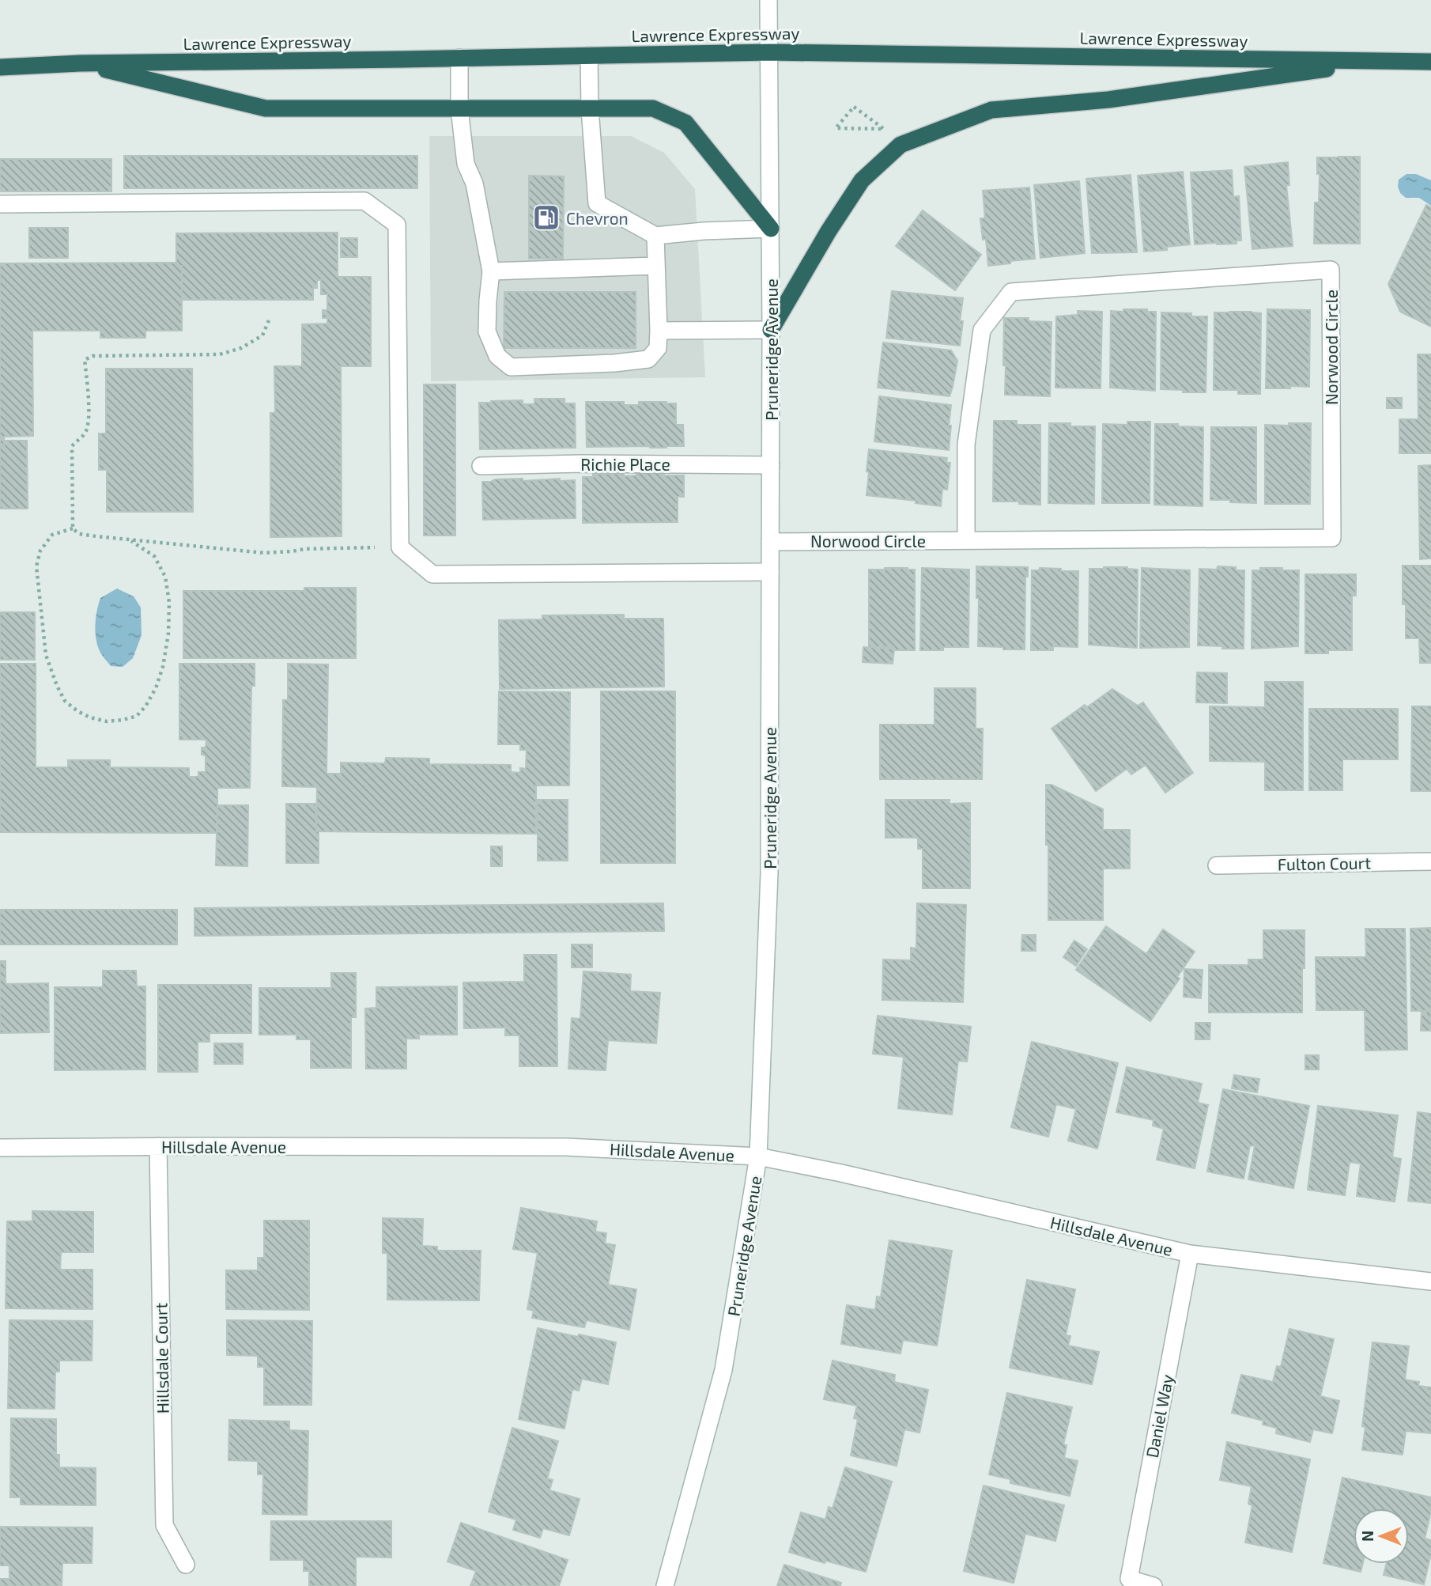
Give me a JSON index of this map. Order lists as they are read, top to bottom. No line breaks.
{"streets":{"highway":["Lawrence Expressway"],"street":["Norwood Circle","Pruneridge Avenue","Richie Place","Fulton Court","Hillsdale Avenue","Hillsdale Court","Daniel Way"]},"crossings":[["Lawrence Expressway","Pruneridge Avenue"],["Norwood Circle","Pruneridge Avenue"],["Pruneridge Avenue","Richie Place"],["Pruneridge Avenue","Hillsdale Avenue"],["Hillsdale Avenue","Hillsdale Court"],["Hillsdale Avenue","Daniel Way"]],"places":{"fuel station":["Chevron"]},"north":"left"}
